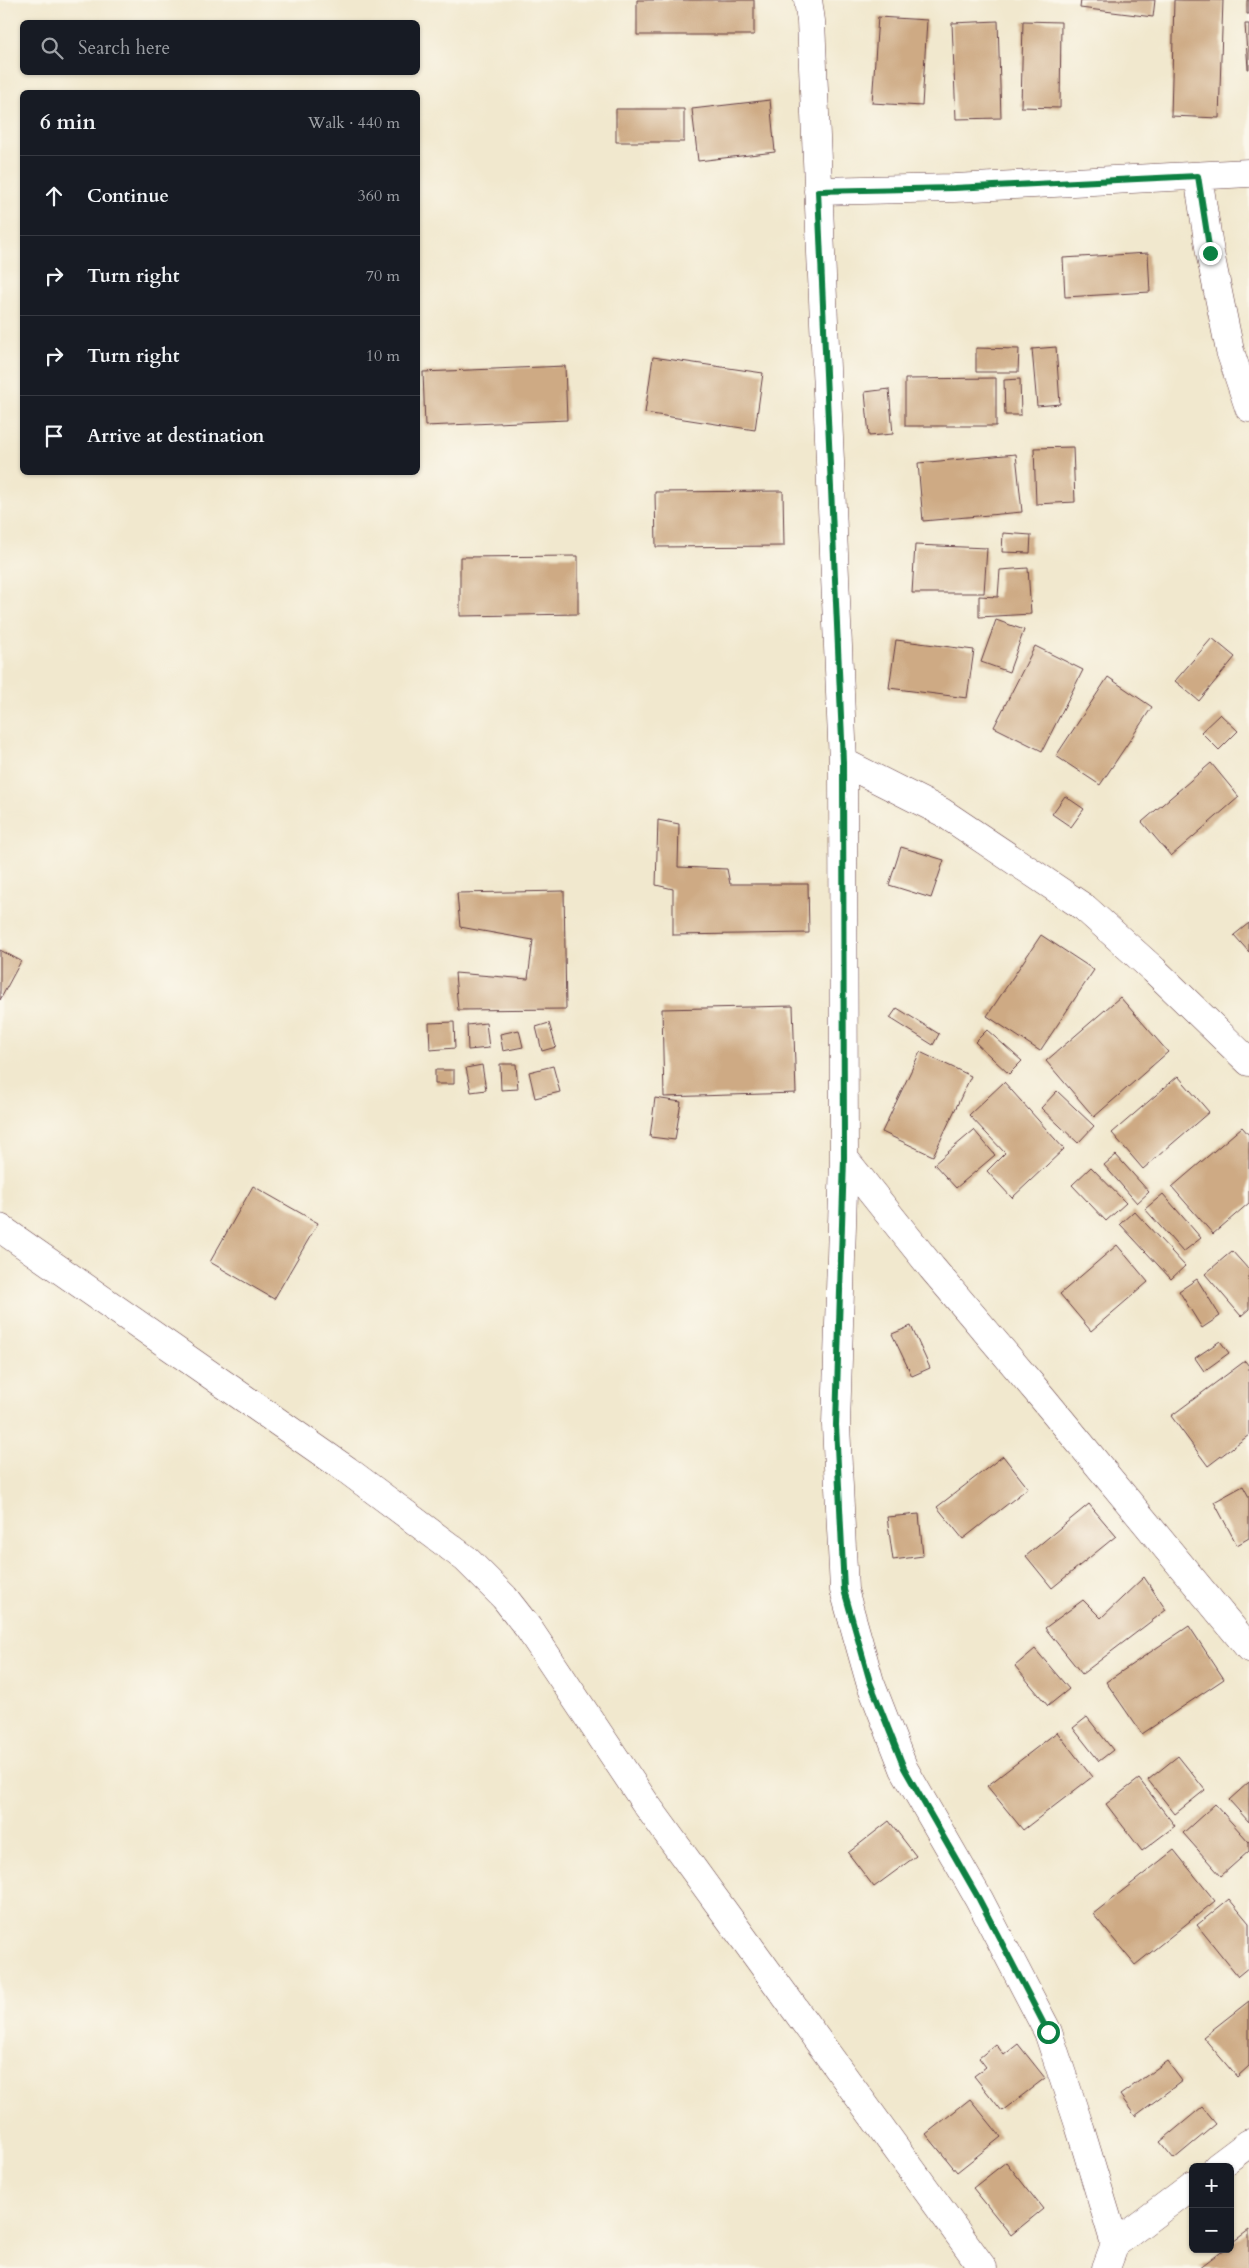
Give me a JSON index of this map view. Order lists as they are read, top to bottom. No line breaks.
{"page":{"search":"Search here","heading":["6 min","Walk · 440 m"],"list":[["Continue","360 m"],["Turn right","70 m"],["Turn right","10 m"],"Arrive at destination"],"map_buttons":["+","−"]}}
